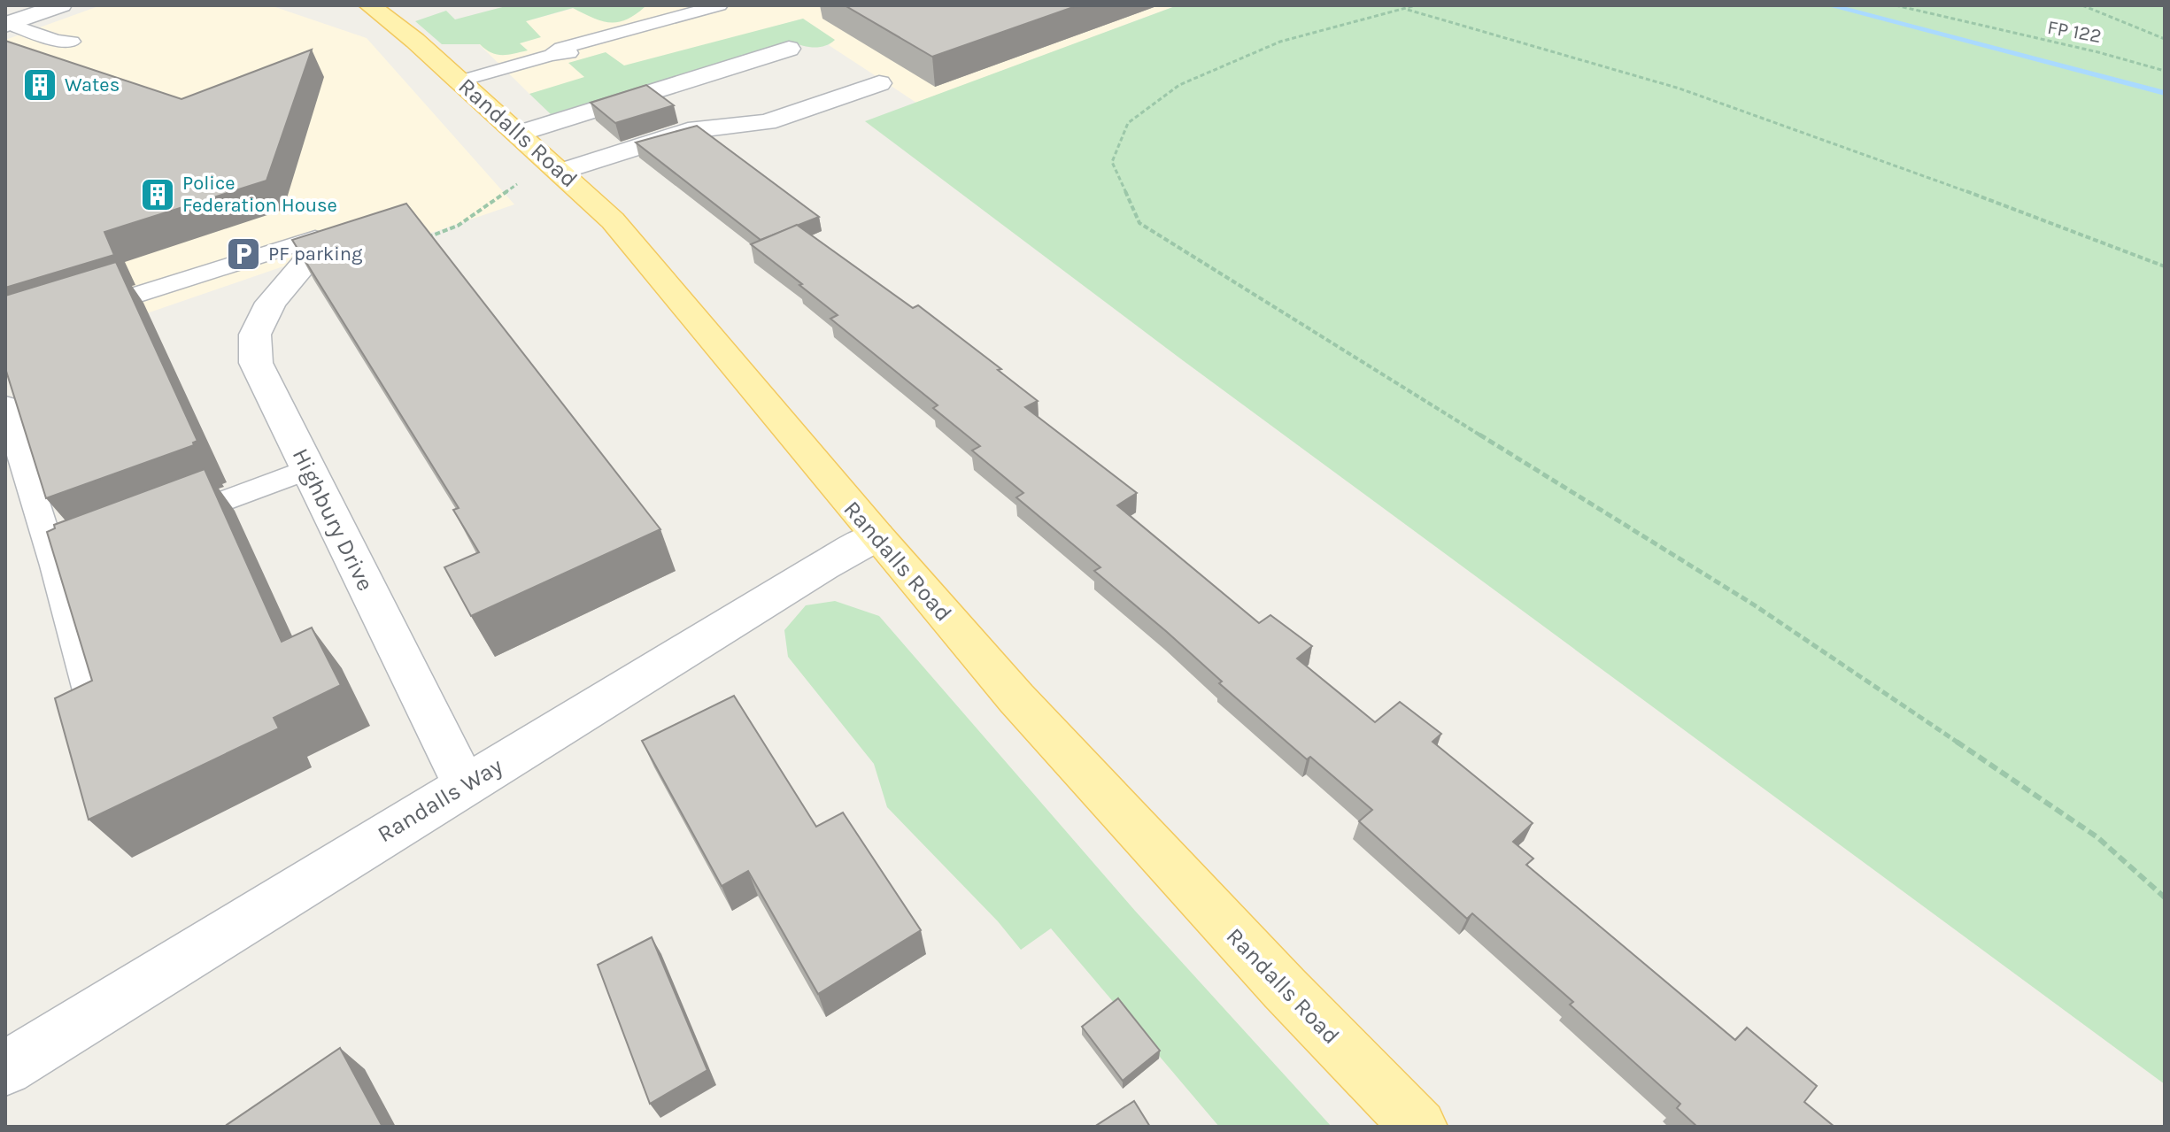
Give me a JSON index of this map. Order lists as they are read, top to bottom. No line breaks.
{"streets":{"main road":["Randalls Road"],"street":["Highbury Drive","Randalls Way"],"path":["FP 122"]},"crossings":[["Randalls Road","Randalls Way"],["Highbury Drive","Randalls Way"]],"places":{"building":["Wates","Police Federation House"],"parking":["PF parking"]}}
